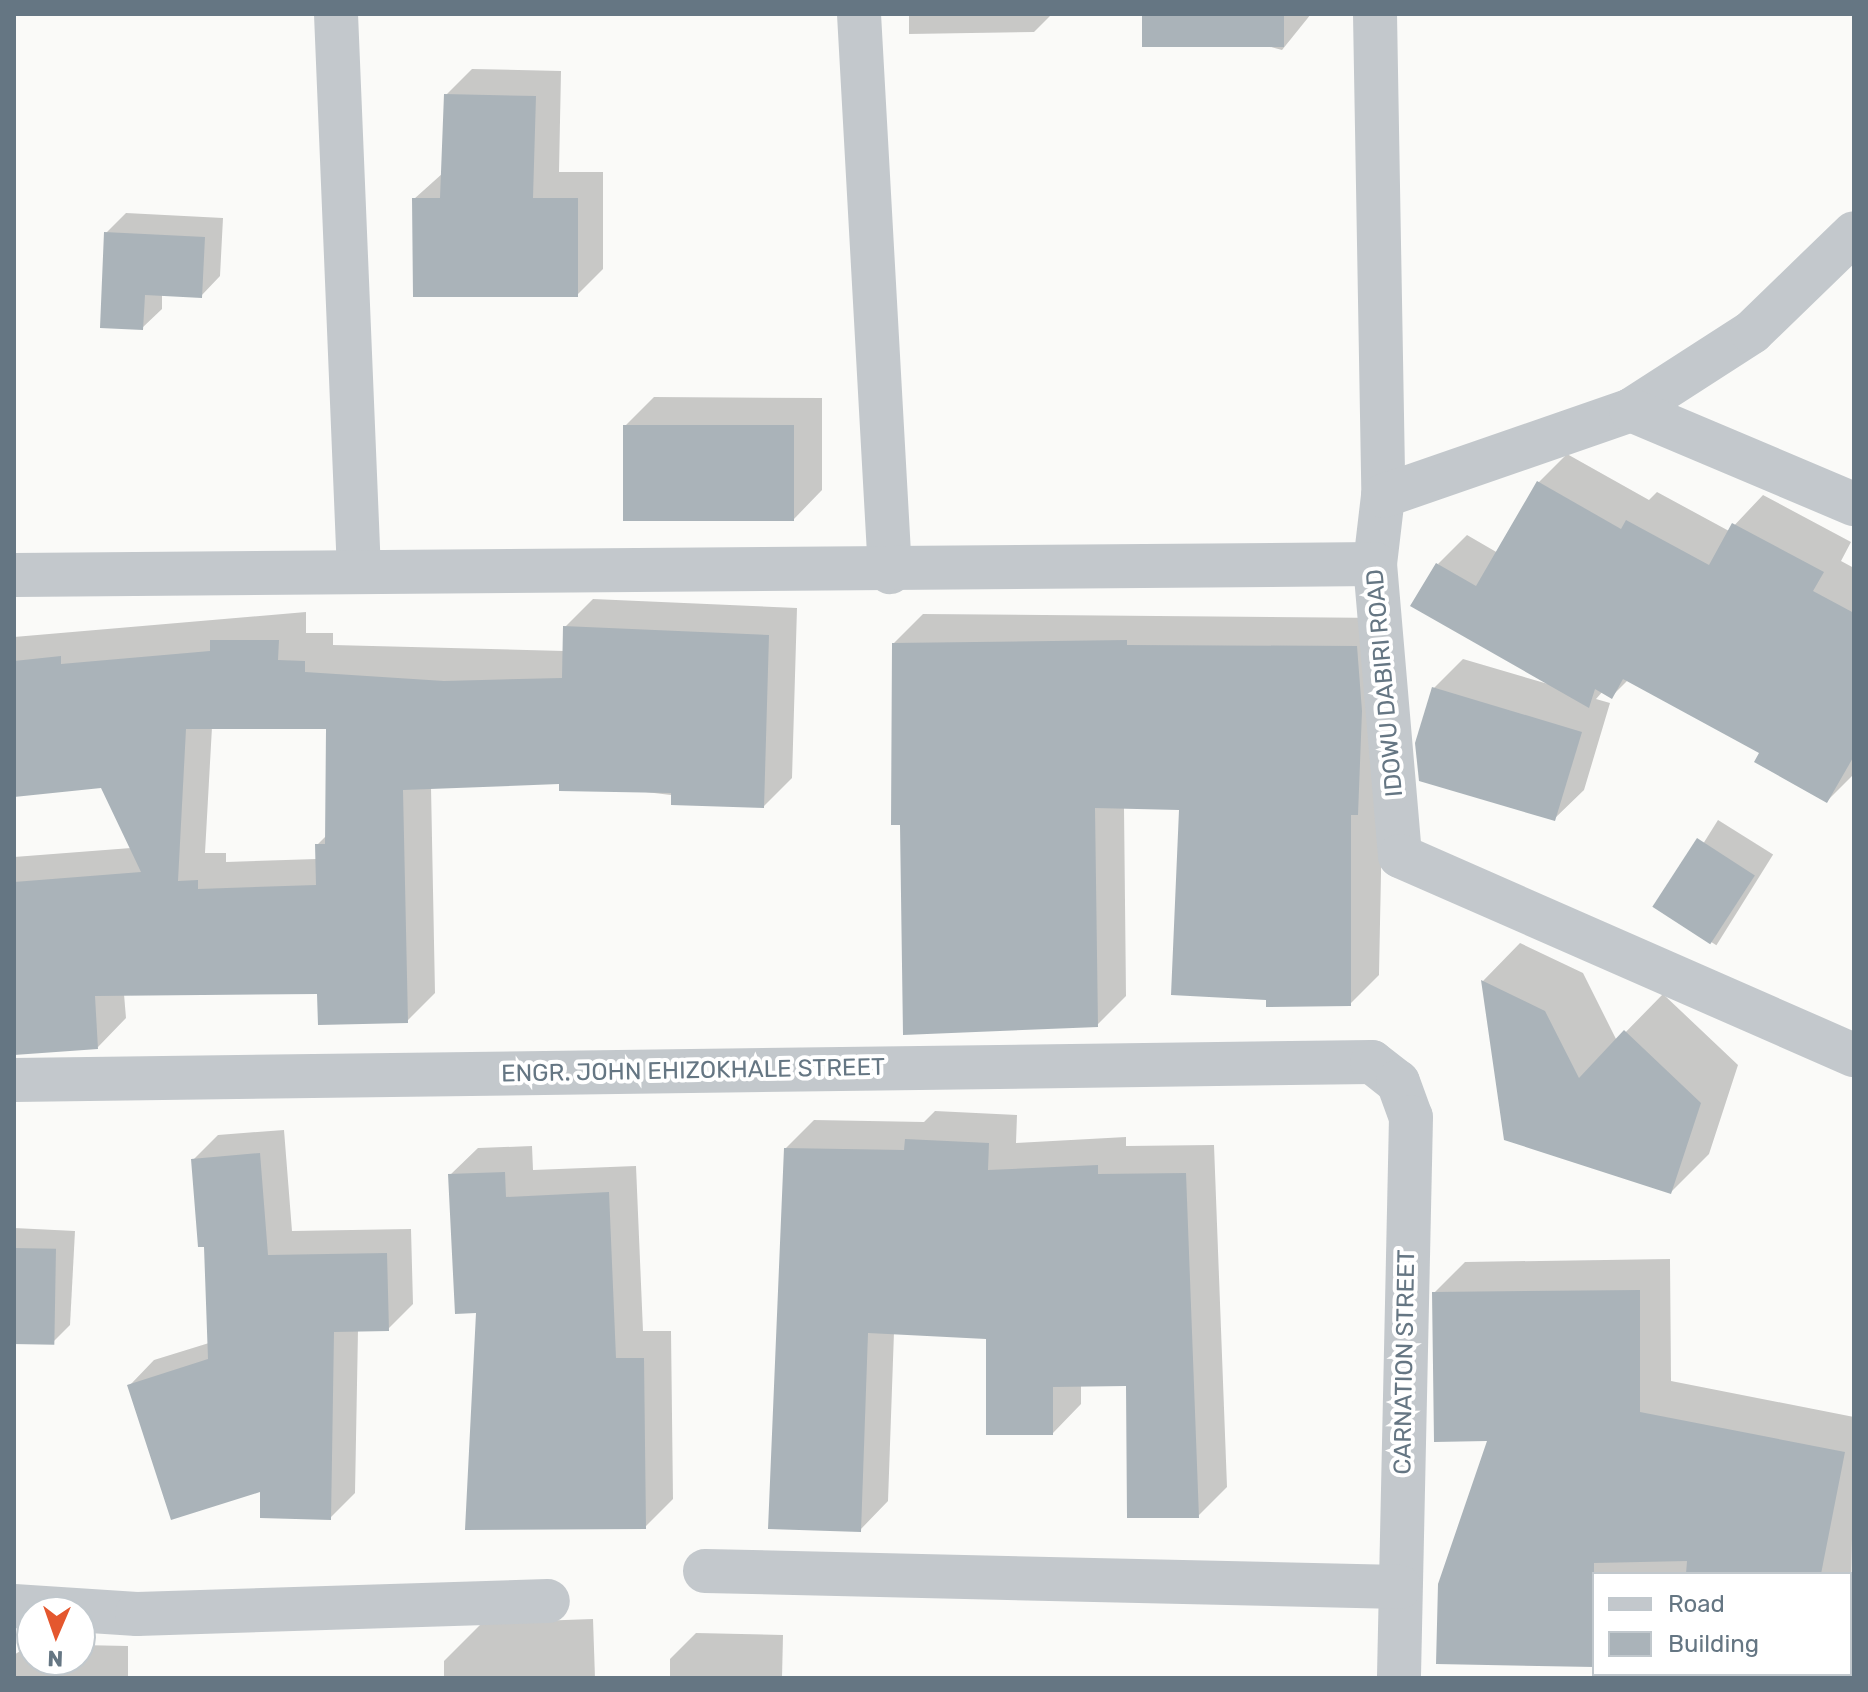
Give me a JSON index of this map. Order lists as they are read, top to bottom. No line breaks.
{"streets":{"street":["IDOWU DABIRI ROAD","ENGR. JOHN EHIZOKHALE STREET","CARNATION STREET"]},"crossings":[["ENGR. JOHN EHIZOKHALE STREET","CARNATION STREET"]],"legend":["Road","Building"],"north":"bottom"}
